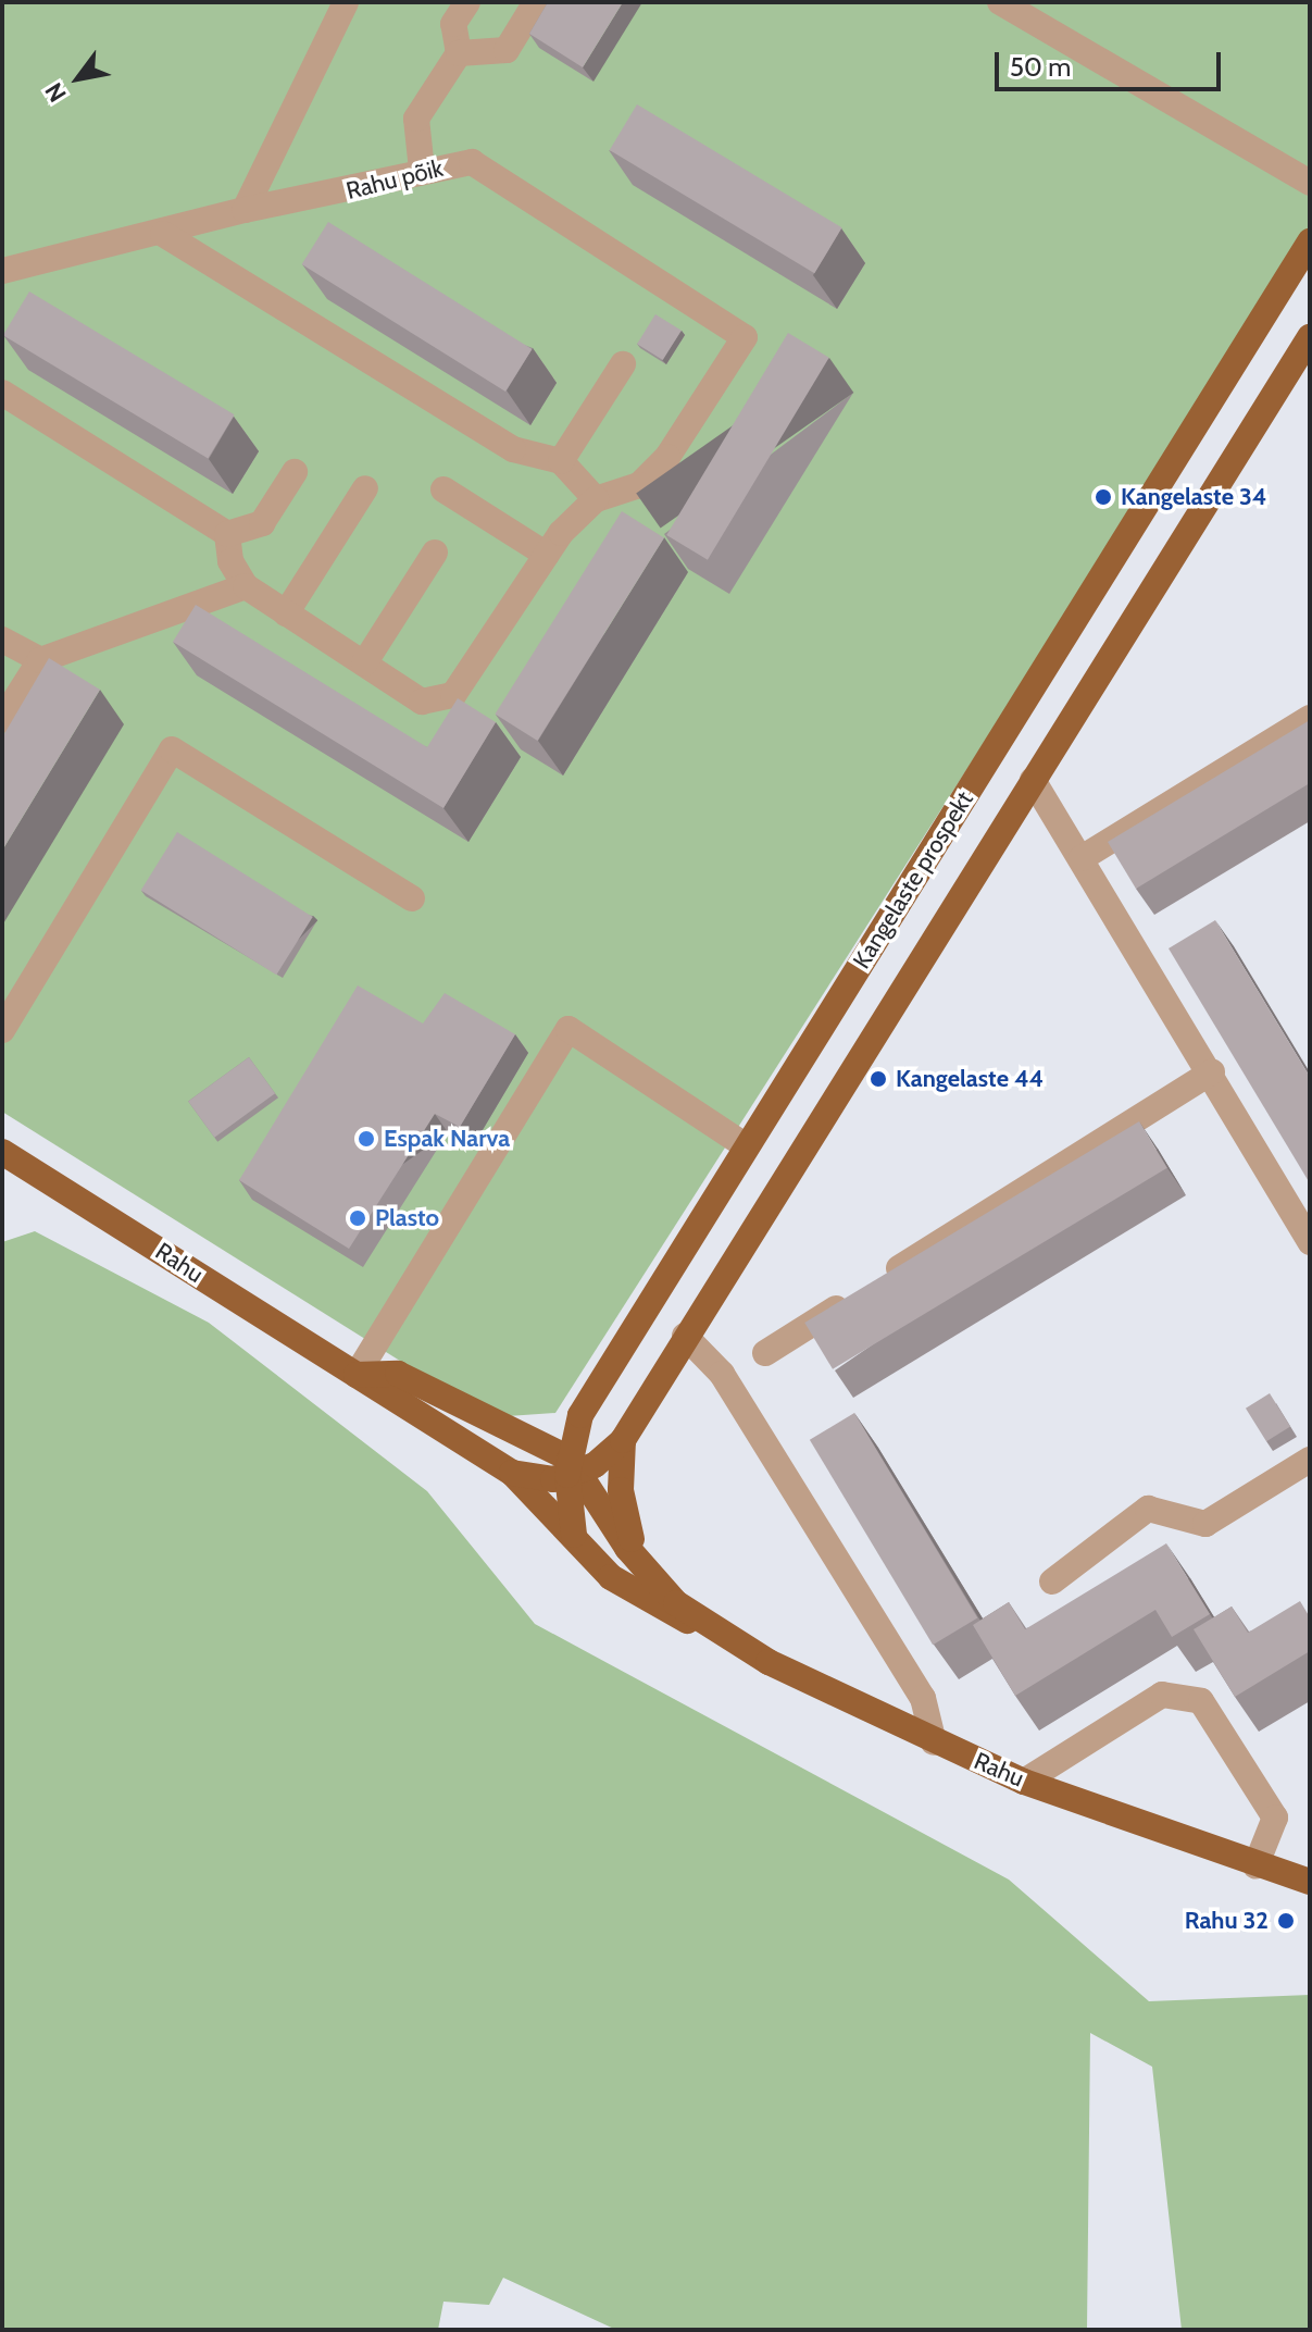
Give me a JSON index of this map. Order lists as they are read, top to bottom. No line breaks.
{"streets":{"main road":["Kangelaste prospekt","Rahu"],"street":["Rahu põik"]},"crossings":[["Kangelaste prospekt","Rahu"]],"places":["Kangelaste 34","Kangelaste 44","Espak Narva","Plasto","Rahu 32"],"scale_bar":"50 m","north":"bottom left"}
